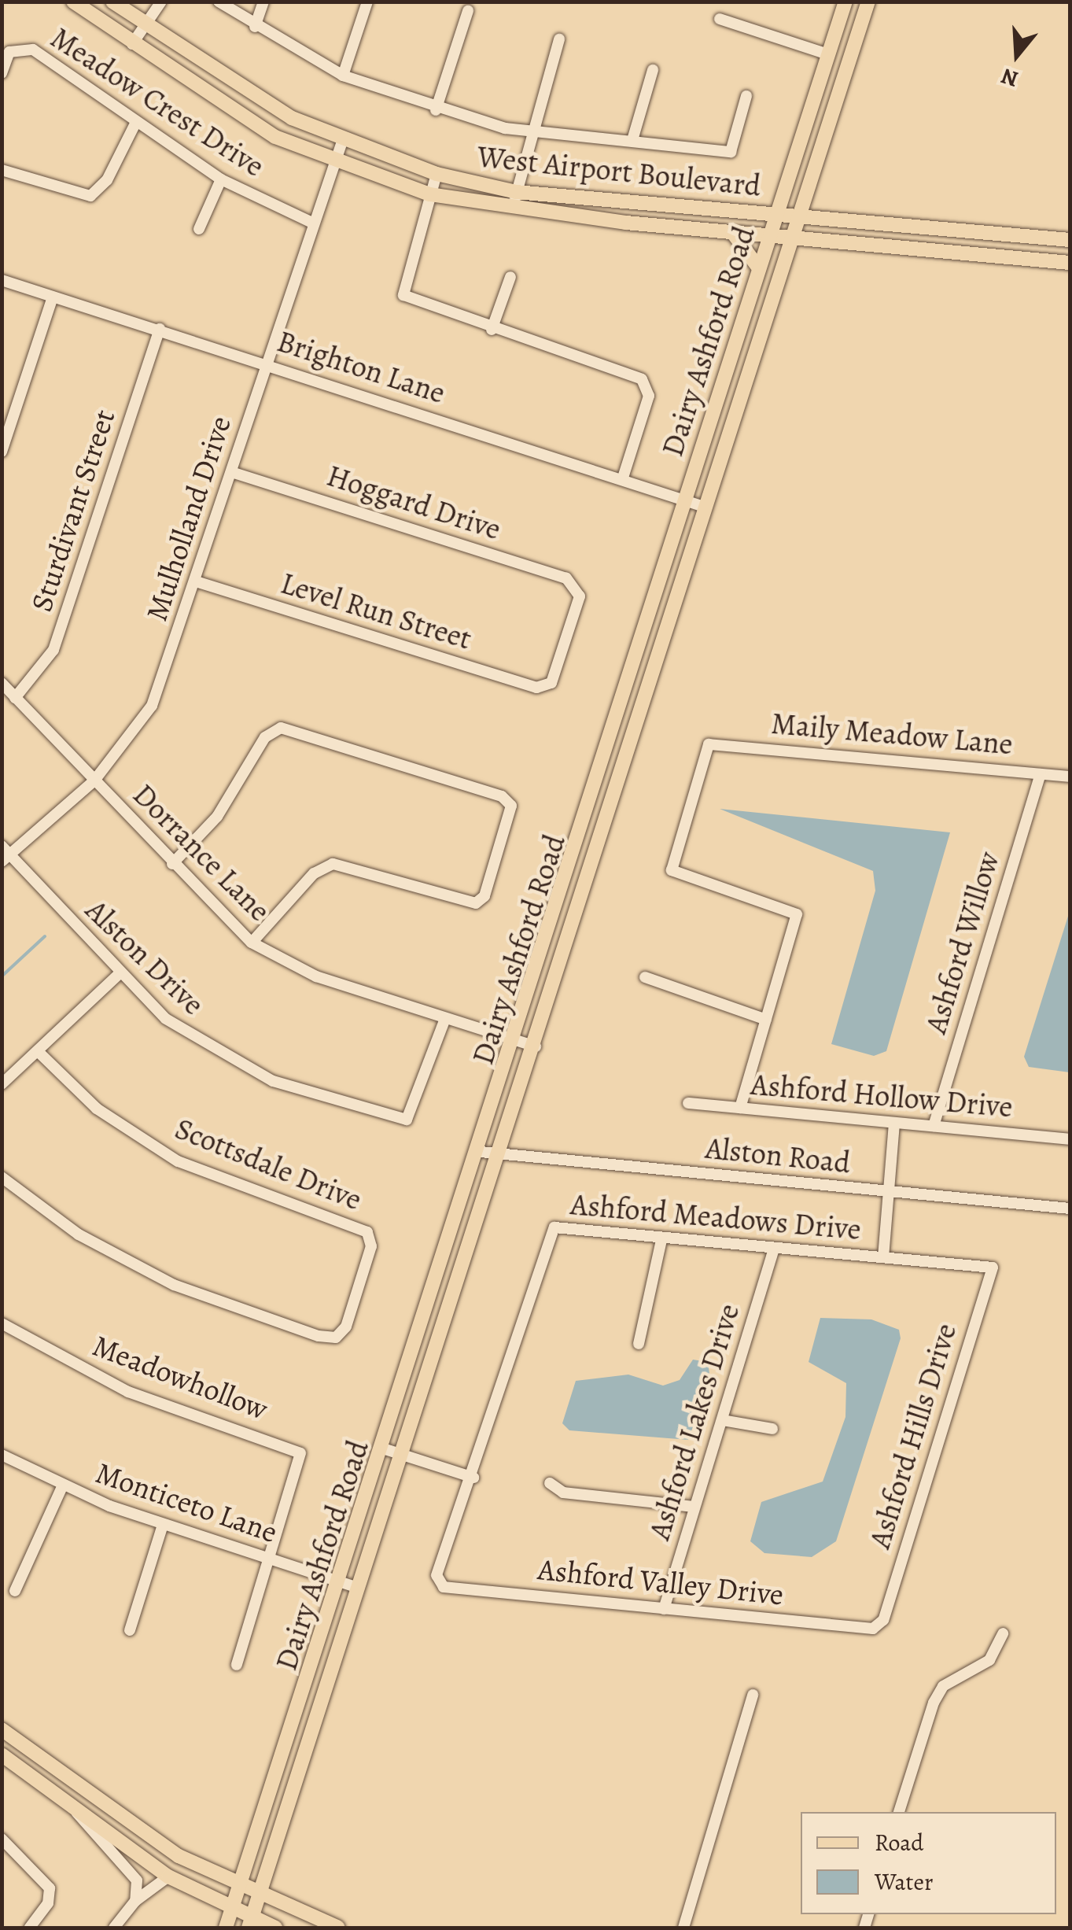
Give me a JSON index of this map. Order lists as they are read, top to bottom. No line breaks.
{"streets":{"main road":["West Airport Boulevard","Dairy Ashford Road"],"street":["Meadow Crest Drive","Brighton Lane","Hoggard Drive","Sturdivant Street","Mulholland Drive","Level Run Street","Maily Meadow Lane","Dorrance Lane","Ashford Willow","Alston Drive","Ashford Hollow Drive","Alston Road","Scottsdale Drive","Ashford Meadows Drive","Meadowhollow","Ashford Lakes Drive","Ashford Hills Drive","Monticeto Lane","Ashford Valley Drive"]},"crossings":[["Meadow Crest Drive","Mulholland Drive"],["West Airport Boulevard","Dairy Ashford Road"],["West Airport Boulevard","Mulholland Drive"],["Dairy Ashford Road","Brighton Lane"],["Dairy Ashford Road","Dorrance Lane"],["Dairy Ashford Road","Alston Road"],["Dairy Ashford Road","Monticeto Lane"],["Brighton Lane","Sturdivant Street"],["Brighton Lane","Mulholland Drive"],["Hoggard Drive","Mulholland Drive"],["Hoggard Drive","Level Run Street"],["Sturdivant Street","Dorrance Lane"],["Mulholland Drive","Level Run Street"],["Mulholland Drive","Dorrance Lane"],["Mulholland Drive","Alston Drive"],["Maily Meadow Lane","Ashford Willow"],["Dorrance Lane","Alston Drive"],["Ashford Willow","Ashford Hollow Drive"],["Ashford Meadows Drive","Ashford Lakes Drive"],["Ashford Meadows Drive","Ashford Hills Drive"],["Ashford Meadows Drive","Ashford Valley Drive"],["Meadowhollow","Monticeto Lane"],["Ashford Lakes Drive","Ashford Valley Drive"],["Ashford Hills Drive","Ashford Valley Drive"]],"legend":["Road","Water"],"north":"bottom"}
